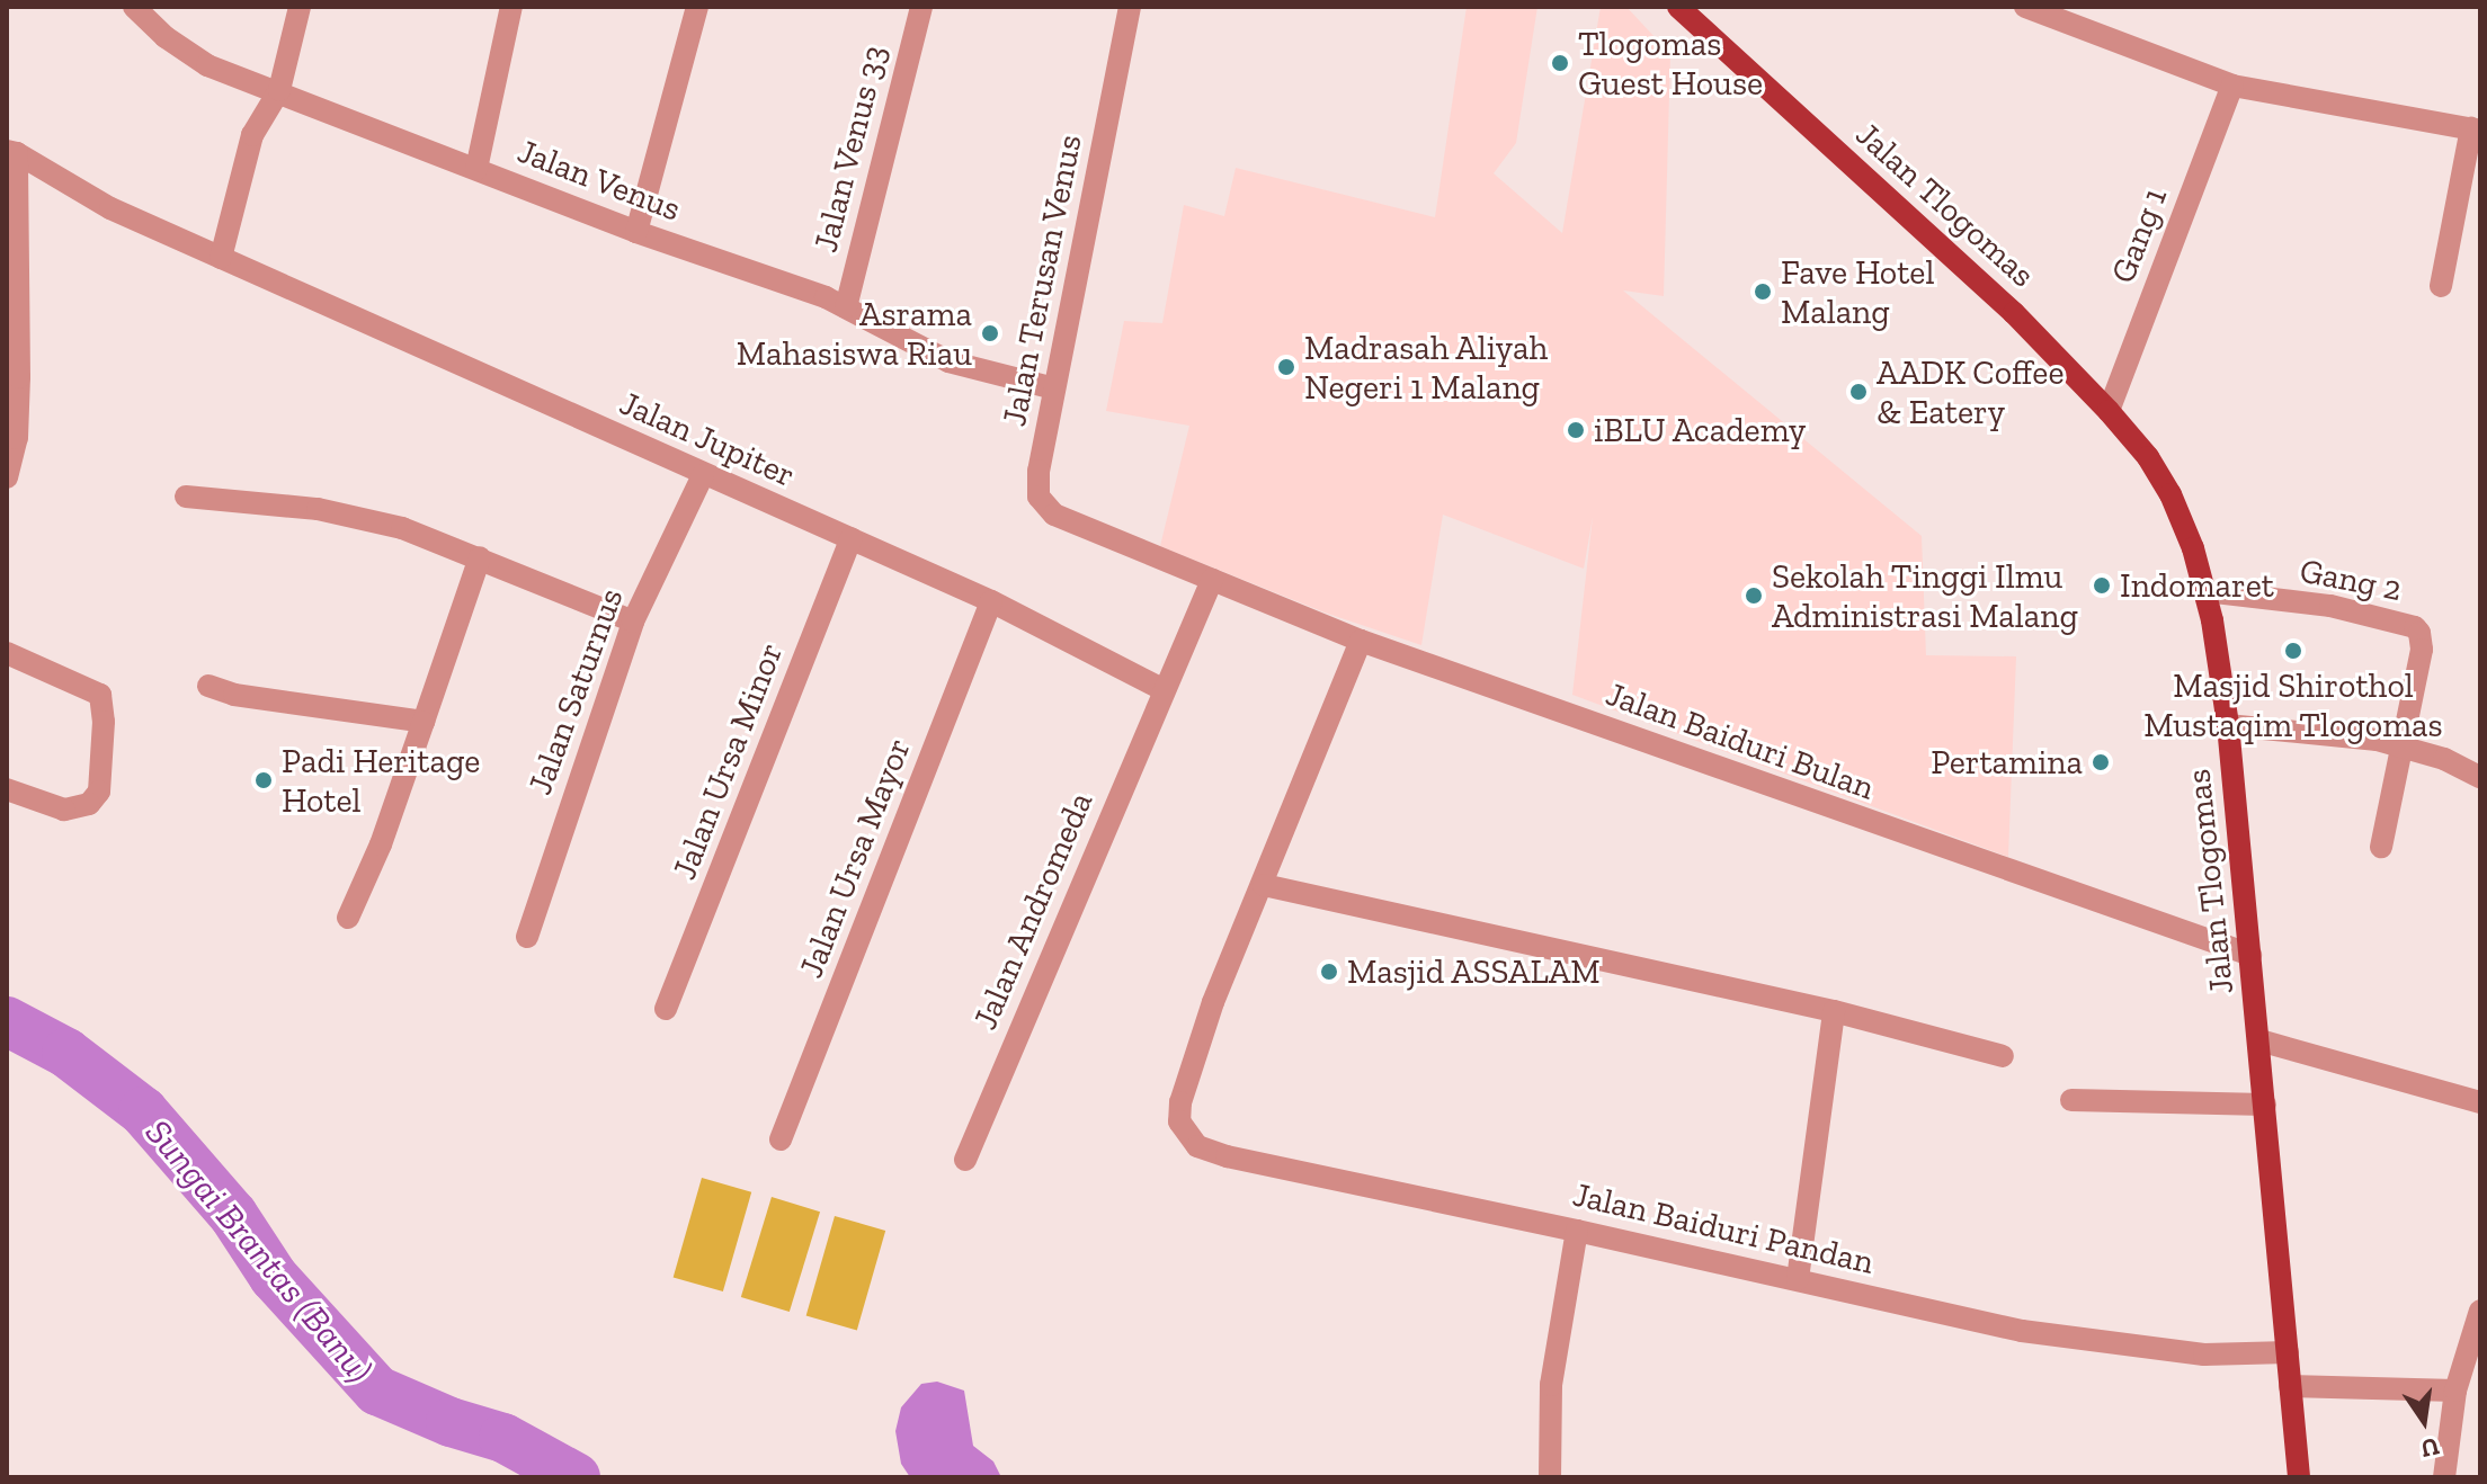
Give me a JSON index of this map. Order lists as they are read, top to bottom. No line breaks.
{"streets":{"main road":["Jalan Tlogomas"],"street":["Jalan Venus 33","Jalan Venus","Gang 1","Jalan Terusan Venus","Jalan Jupiter","Gang 2","Jalan Saturnus","Jalan Baiduri Bulan","Jalan Ursa Minor","Jalan Ursa Mayor","Jalan Andromeda","Jalan Baiduri Pandan"]},"crossings":[["Jalan Venus 33","Jalan Venus"],["Jalan Venus","Jalan Terusan Venus"],["Jalan Tlogomas","Gang 1"],["Jalan Tlogomas","Gang 2"],["Jalan Tlogomas","Jalan Baiduri Bulan"],["Jalan Tlogomas","Jalan Baiduri Pandan"],["Jalan Terusan Venus","Jalan Baiduri Bulan"],["Jalan Jupiter","Jalan Saturnus"],["Jalan Jupiter","Jalan Ursa Minor"],["Jalan Jupiter","Jalan Ursa Mayor"],["Jalan Jupiter","Jalan Andromeda"]],"water":["Sungai Brantas (Banu)"],"places":["Tlogomas Guest House","Fave Hotel Malang","Asrama Mahasiswa Riau","Madrasah Aliyah Negeri 1 Malang","AADK Coffee & Eatery","iBLU Academy","Indomaret","Sekolah Tinggi Ilmu Administrasi Malang","Masjid Shirothol Mustaqim Tlogomas","Pertamina","Padi Heritage Hotel","Masjid ASSALAM"],"north":"bottom"}
